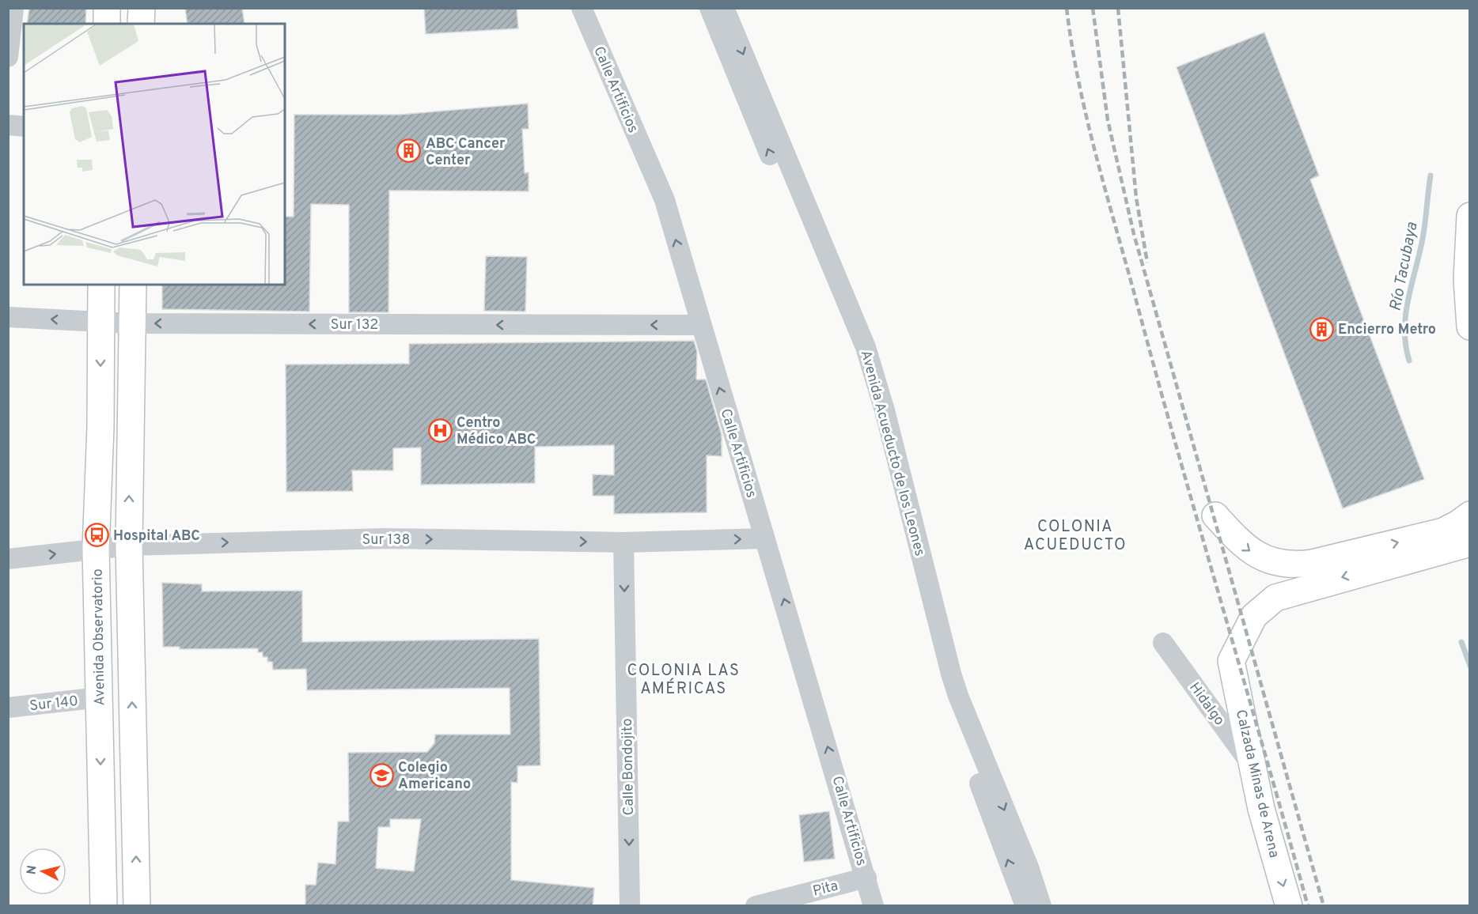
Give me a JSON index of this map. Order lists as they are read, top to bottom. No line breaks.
{"streets":{"main road":["Avenida Observatorio","Calzada Minas de Arena"],"street":["Calle Artificios","Sur 132","Avenida Acueducto de los Leones","Sur 138","Sur 140","Hidalgo","Calle Bondojito","Pita"]},"crossings":[["Calle Artificios","Sur 132"],["Calle Artificios","Sur 138"],["Calle Artificios","Pita"],["Sur 132","Avenida Observatorio"],["Sur 138","Avenida Observatorio"],["Sur 138","Calle Bondojito"],["Avenida Observatorio","Sur 140"],["Hidalgo","Calzada Minas de Arena"]],"one_way":["Calle Artificios","Sur 132","Sur 138","Calle Bondojito"],"districts":["COLONIA ACUEDUCTO","COLONIA LAS AMÉRICAS"],"water":["Río Tacubaya"],"places":{"building":["ABC Cancer Center","Encierro Metro"],"hospital":["Centro Médico ABC"],"bus stop":["Hospital ABC"],"school or university":["Colegio Americano"]},"north":"left"}
